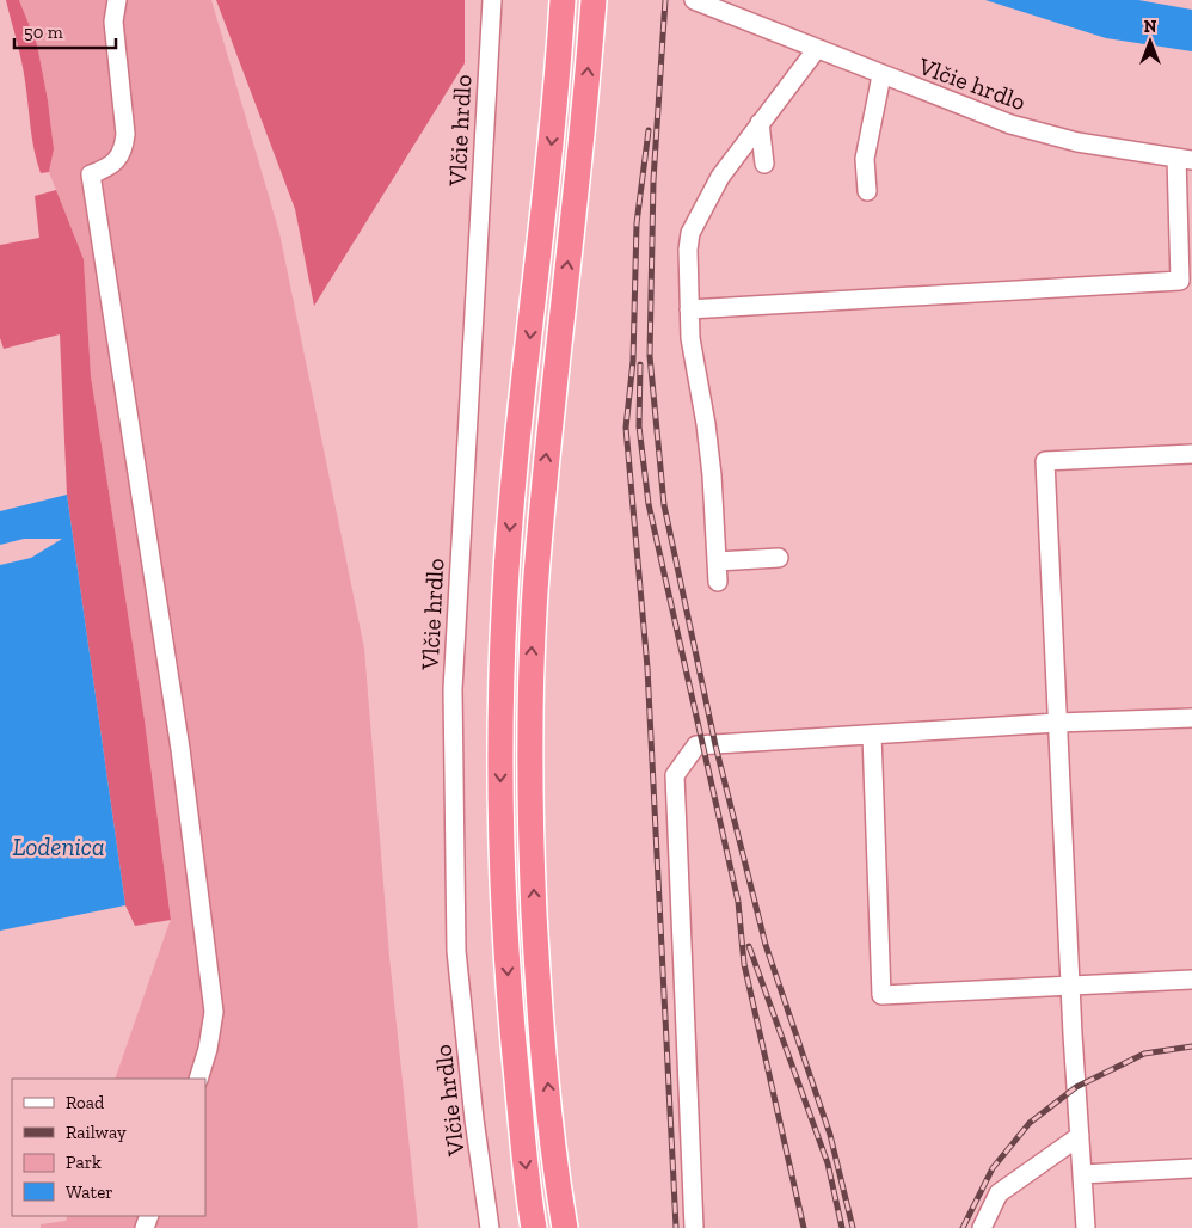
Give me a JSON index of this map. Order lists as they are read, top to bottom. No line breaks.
{"streets":{"street":["Vlčie hrdlo"]},"water":["Lodenica"],"legend":["Road","Railway","Park","Water"],"scale_bar":"50 m","north":"top"}
